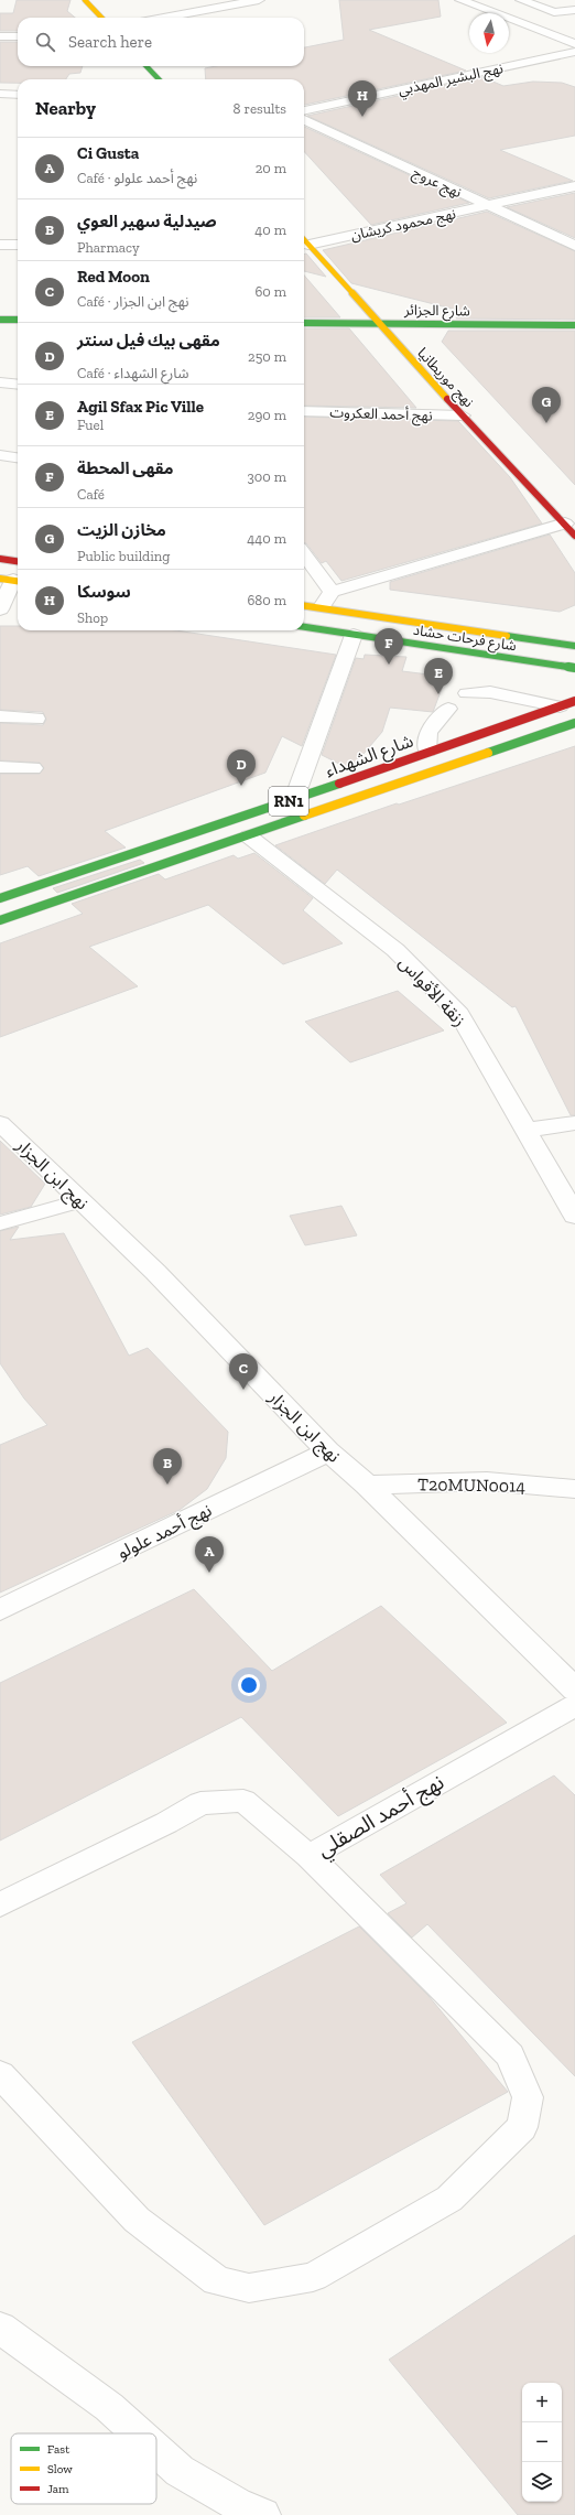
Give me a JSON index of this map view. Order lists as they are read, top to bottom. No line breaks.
{"streets":{"main road":["شارع الجزائر","نهج موريطانيا","شارع فرحات حشاد","شارع الشهداء","RN1"],"street":["نهج البشير المهذبي","نهج عروج","نهج محمود كريشان","نهج أحمد العكروت","زنقة الأقواس","نهج ابن الجزار","T20MUN0014","نهج أحمد علولو"],"lane":["نهج أحمد الصقلي"]},"crossings":[["نهج عروج","نهج محمود كريشان"],["نهج محمود كريشان","نهج موريطانيا"],["شارع الجزائر","نهج موريطانيا"],["نهج موريطانيا","نهج أحمد العكروت"],["شارع الشهداء","زنقة الأقواس"],["نهج ابن الجزار","T20MUN0014"],["نهج ابن الجزار","نهج أحمد علولو"]],"legend":["Fast","Slow","Jam"],"north":"bottom","page":{"search":"Search here","heading":["Nearby","8 results"],"pins":["H","G","F","E","D","C","B","A"],"list":[{"mark":"A","name":"Ci Gusta","note":"Café · نهج أحمد علولو","value":"20 m"},{"mark":"B","name":"صيدلية سهير العوي","note":"Pharmacy","value":"40 m"},{"mark":"C","name":"Red Moon","note":"Café · نهج ابن الجزار","value":"60 m"},{"mark":"D","name":"مقهى بيك فيل سنتر","note":"Café · شارع الشهداء","value":"250 m"},{"mark":"E","name":"Agil Sfax Pic Ville","note":"Fuel","value":"290 m"},{"mark":"F","name":"مقهى المحطة","note":"Café","value":"300 m"},{"mark":"G","name":"مخازن الزيت","note":"Public building","value":"440 m"},{"mark":"H","name":"سوسكا","note":"Shop","value":"680 m"}],"map_buttons":["+","−"]}}
